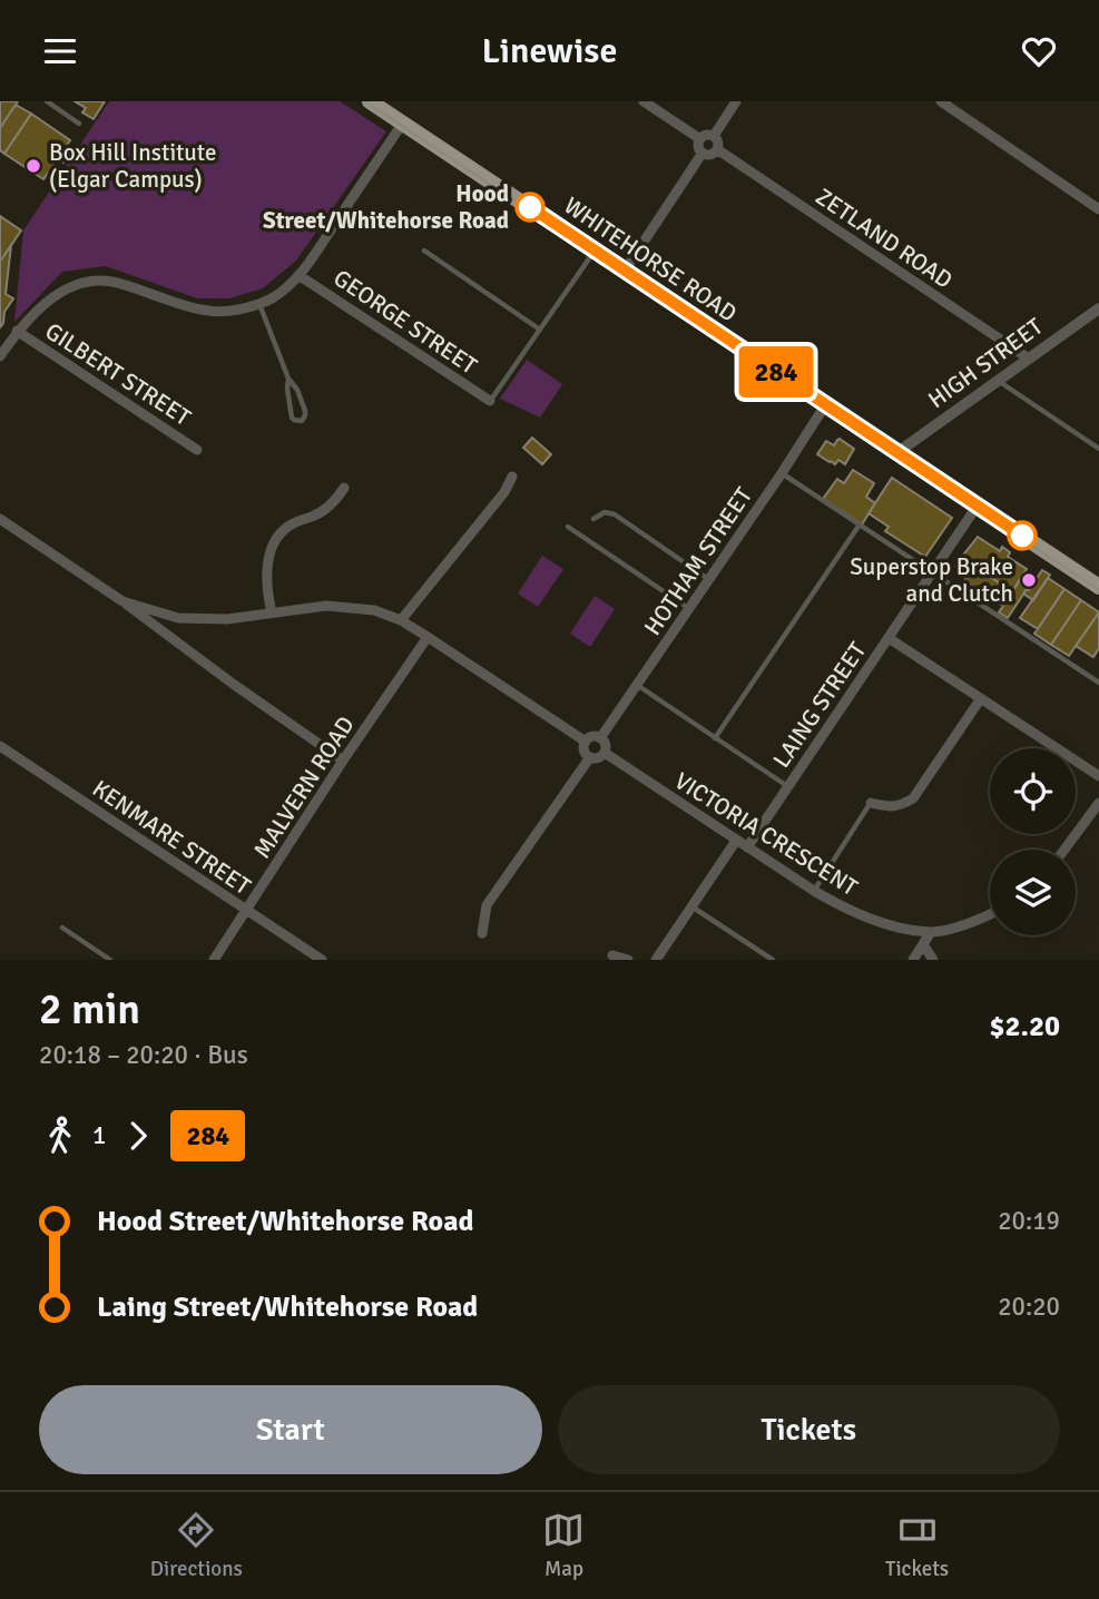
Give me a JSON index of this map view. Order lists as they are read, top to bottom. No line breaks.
{"streets":{"main road":["WHITEHORSE ROAD"],"street":["ZETLAND ROAD","GEORGE STREET","HIGH STREET","GILBERT STREET","HOTHAM STREET","LAING STREET","MALVERN ROAD","VICTORIA CRESCENT","KENMARE STREET"]},"crossings":[["ZETLAND ROAD","HIGH STREET"],["WHITEHORSE ROAD","HIGH STREET"],["WHITEHORSE ROAD","HOTHAM STREET"],["WHITEHORSE ROAD","LAING STREET"],["HOTHAM STREET","VICTORIA CRESCENT"],["LAING STREET","VICTORIA CRESCENT"],["MALVERN ROAD","KENMARE STREET"]],"places":["Box Hill Institute (Elgar Campus)","Hood Street/Whitehorse Road","Superstop Brake and Clutch"],"lines":["bus line 284"],"page":{"header":"Linewise","on_map":"284","heading":["2 min","20:18 – 20:20 · Bus","$2.20"],"legs":["1","284"],"list":[{"name":"Hood Street/Whitehorse Road","value":"20:19"},{"name":"Laing Street/Whitehorse Road","value":"20:20"}],"buttons":["Start","Tickets"],"tabs":["Directions","Map","Tickets"]}}
